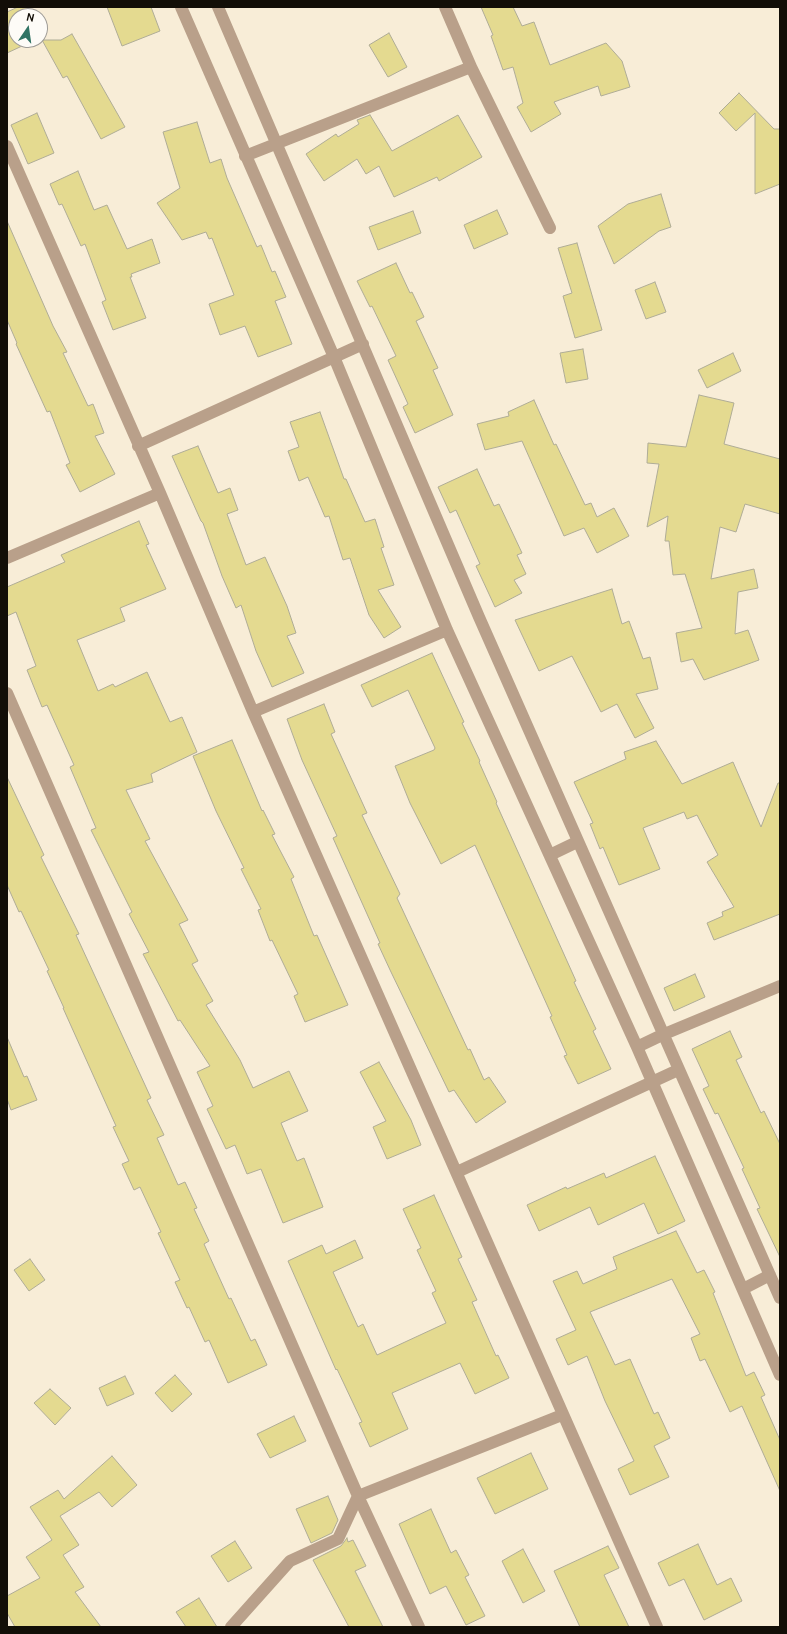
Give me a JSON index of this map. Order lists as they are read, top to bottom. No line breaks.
{"north":"top"}
